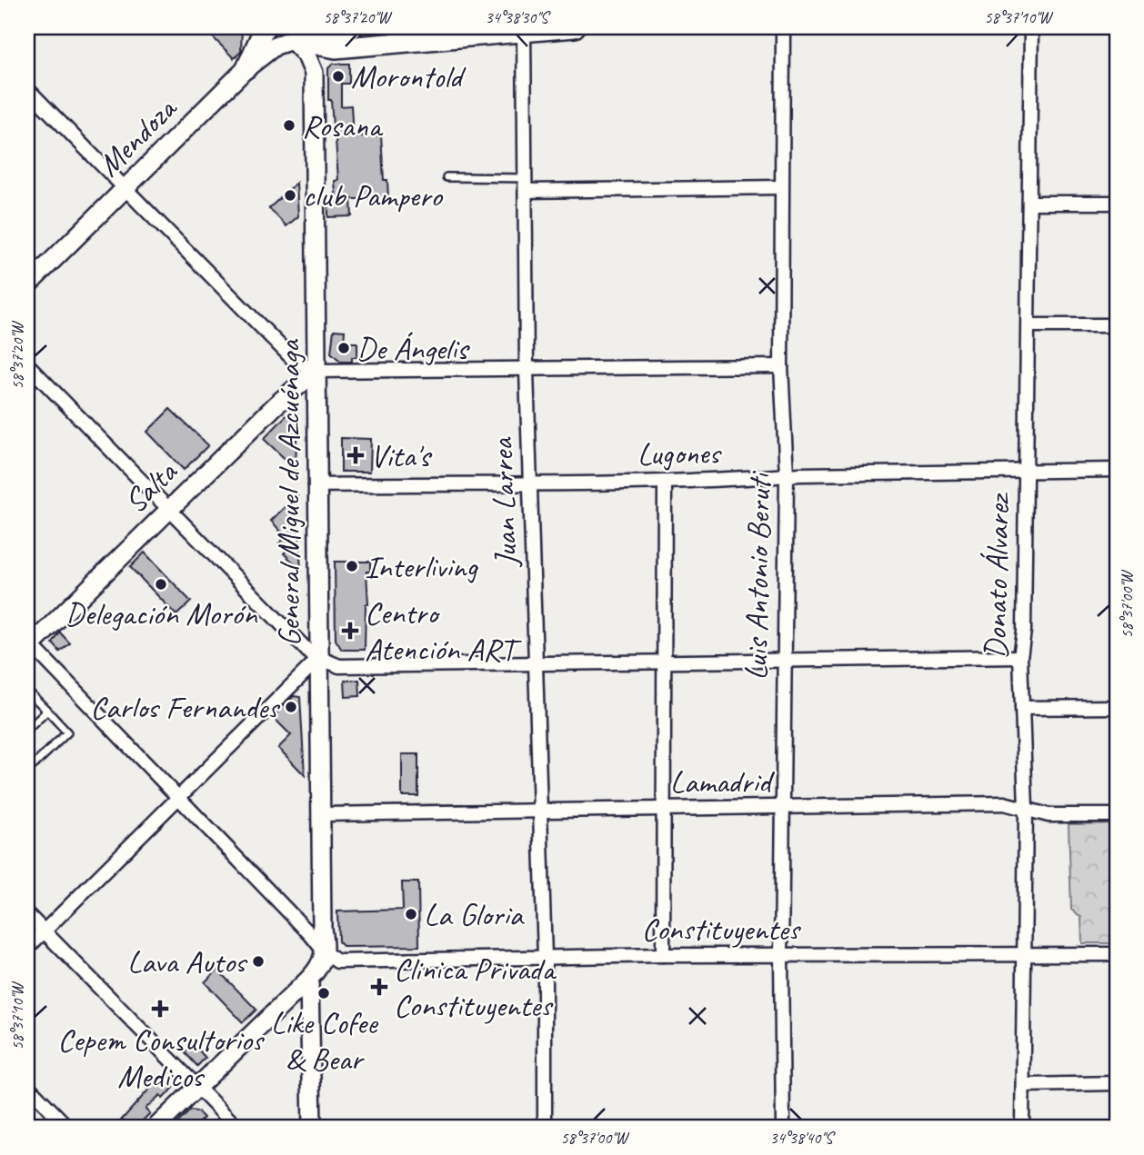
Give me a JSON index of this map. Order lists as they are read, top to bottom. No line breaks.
{"streets":{"street":["Mendoza","Lugones","Salta","General Miguel de Azcuénaga","Juan Larrea","Luis Antonio Beruti","Donato Álvarez","Lamadrid","Constituyentes"]},"crossings":[["Mendoza","General Miguel de Azcuénaga"],["Lugones","General Miguel de Azcuénaga"],["Lugones","Juan Larrea"],["Lugones","Luis Antonio Beruti"],["Lugones","Donato Álvarez"],["Salta","General Miguel de Azcuénaga"],["General Miguel de Azcuénaga","Lamadrid"],["General Miguel de Azcuénaga","Constituyentes"],["Juan Larrea","Lamadrid"],["Juan Larrea","Constituyentes"],["Luis Antonio Beruti","Lamadrid"],["Luis Antonio Beruti","Constituyentes"],["Donato Álvarez","Lamadrid"],["Donato Álvarez","Constituyentes"]],"places":{"other":["Morontold","Rosana","club Pampero","De Ángelis","Interliving","Delegación Morón","Carlos Fernandes","La Gloria","Lava Autos","Like Cofee & Bear"],"health":["Vita's","Centro Atención ART","Clinica Privada Constituyentes","Cepem Consultorios Medicos"]},"coordinates":["58°37'20\"W","34°38'30\"S","58°37'10\"W","58°37'00\"W","34°38'40\"S"]}
